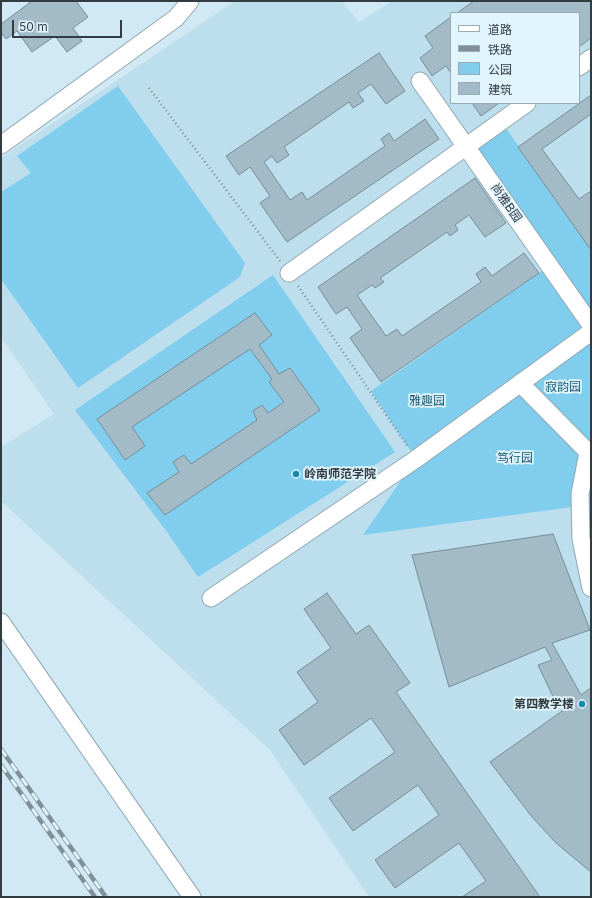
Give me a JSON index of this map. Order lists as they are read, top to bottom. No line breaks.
{"streets":{"street":["尚雅B园"]},"parks":["寂韵园","雅趣园","笃行园"],"places":["岭南师范学院","第四教学楼"],"legend":["道路","铁路","公园","建筑"],"scale_bar":"50 m"}
